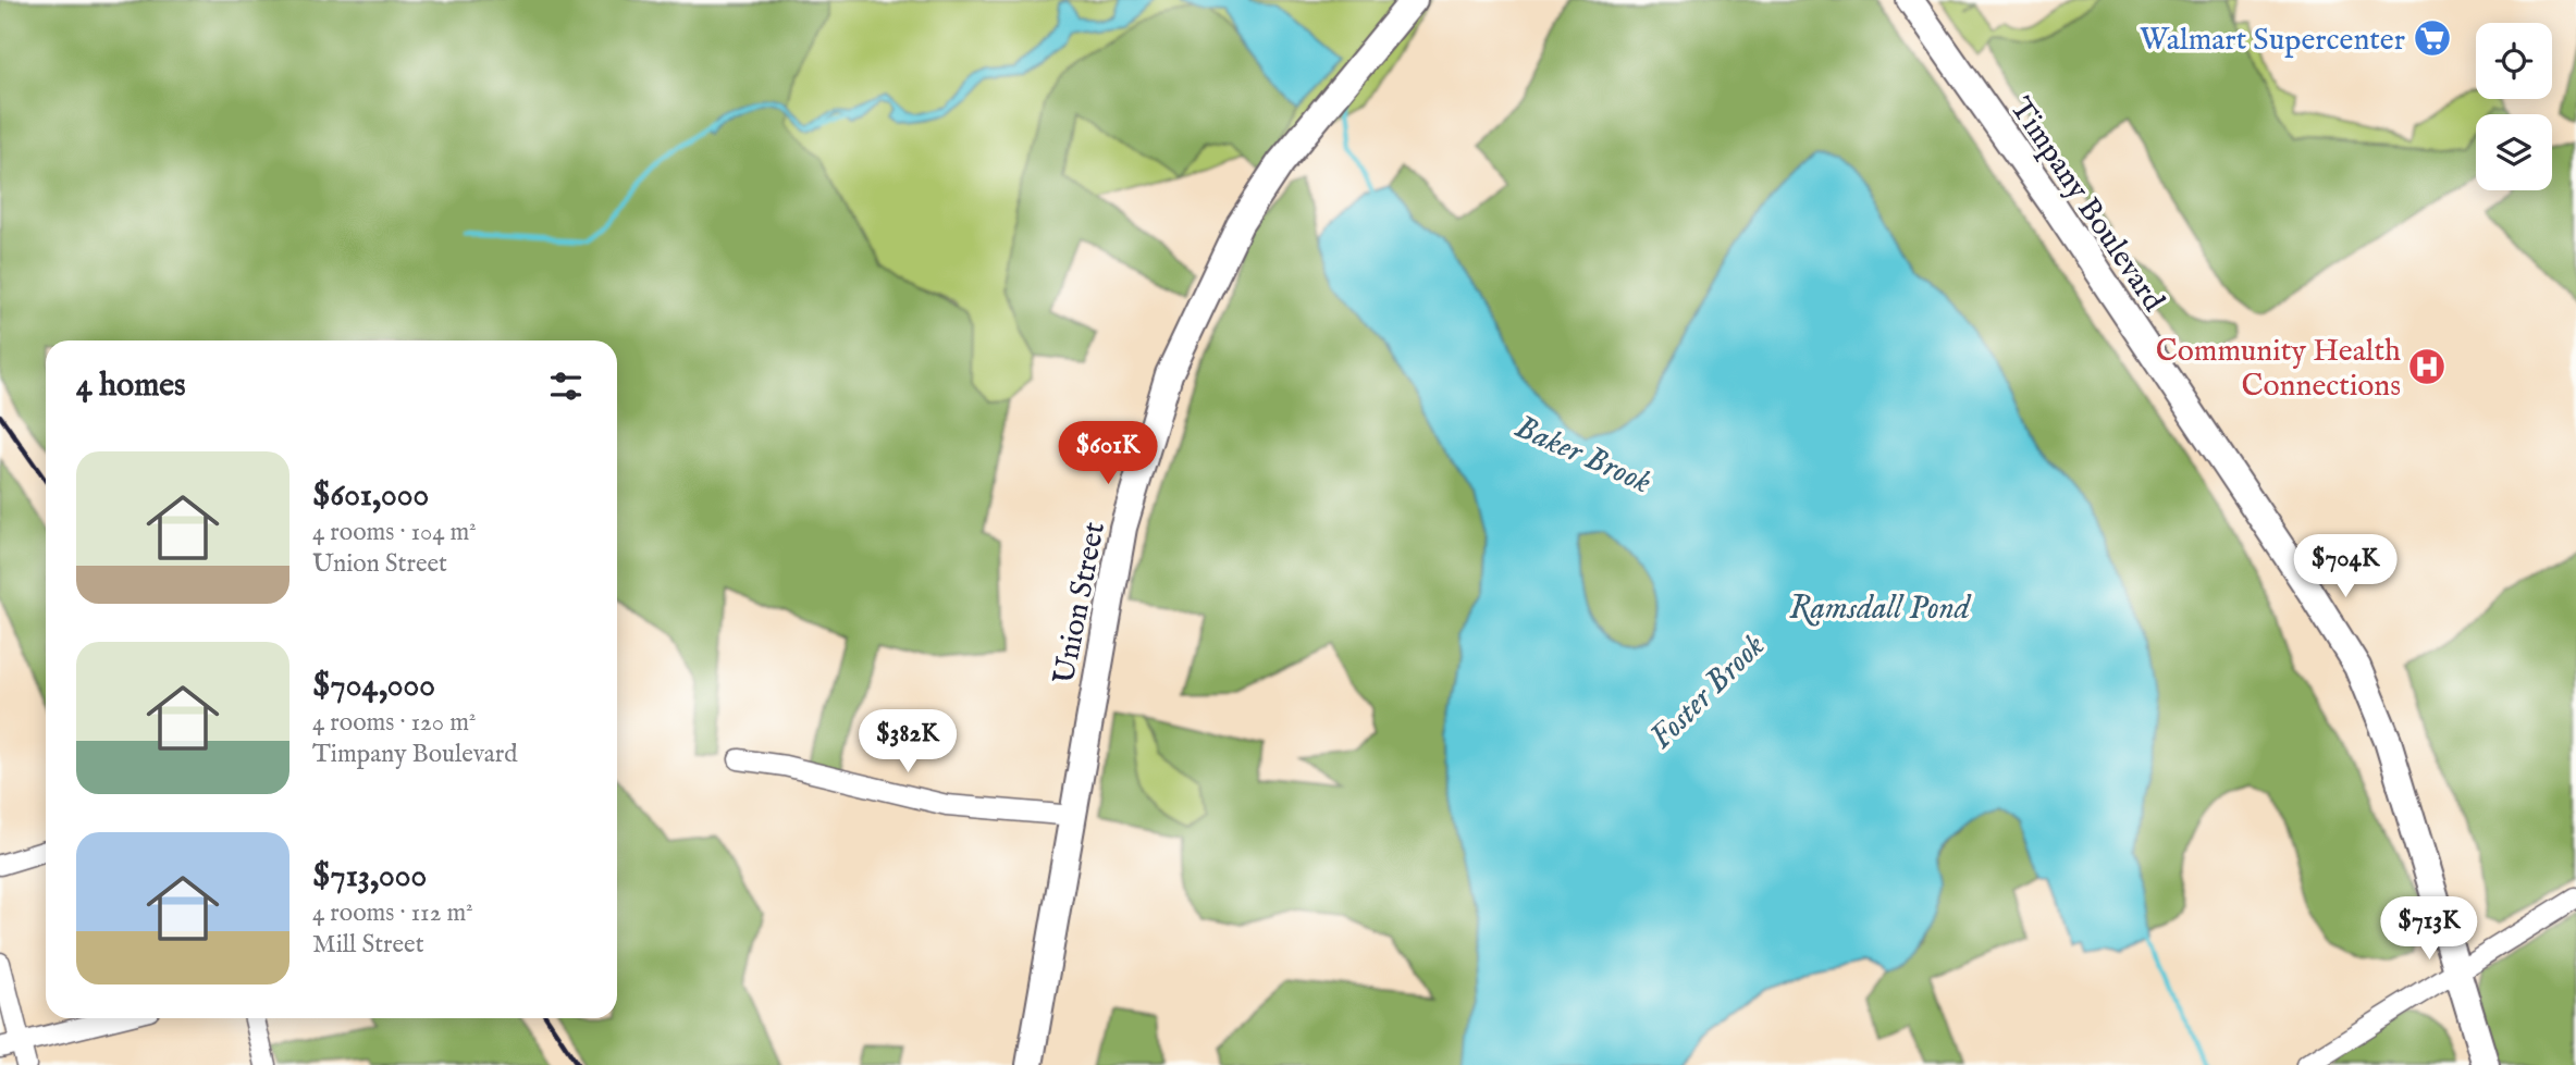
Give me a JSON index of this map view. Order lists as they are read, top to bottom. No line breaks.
{"streets":{"main road":["Timpany Boulevard","Union Street"]},"water":["Baker Brook","Ramsdall Pond","Foster Brook"],"places":{"supermarket":["Walmart Supercenter"],"hospital":["Community Health Connections"]},"page":{"heading":"4 homes","price":["$601K","$704K","$382K","$713K"],"list":[{"name":"$601,000","note":"4 rooms · 104 m² · Union Street"},{"name":"$704,000","note":"4 rooms · 120 m² · Timpany Boulevard"},{"name":"$713,000","note":"4 rooms · 112 m² · Mill Street"}]}}
